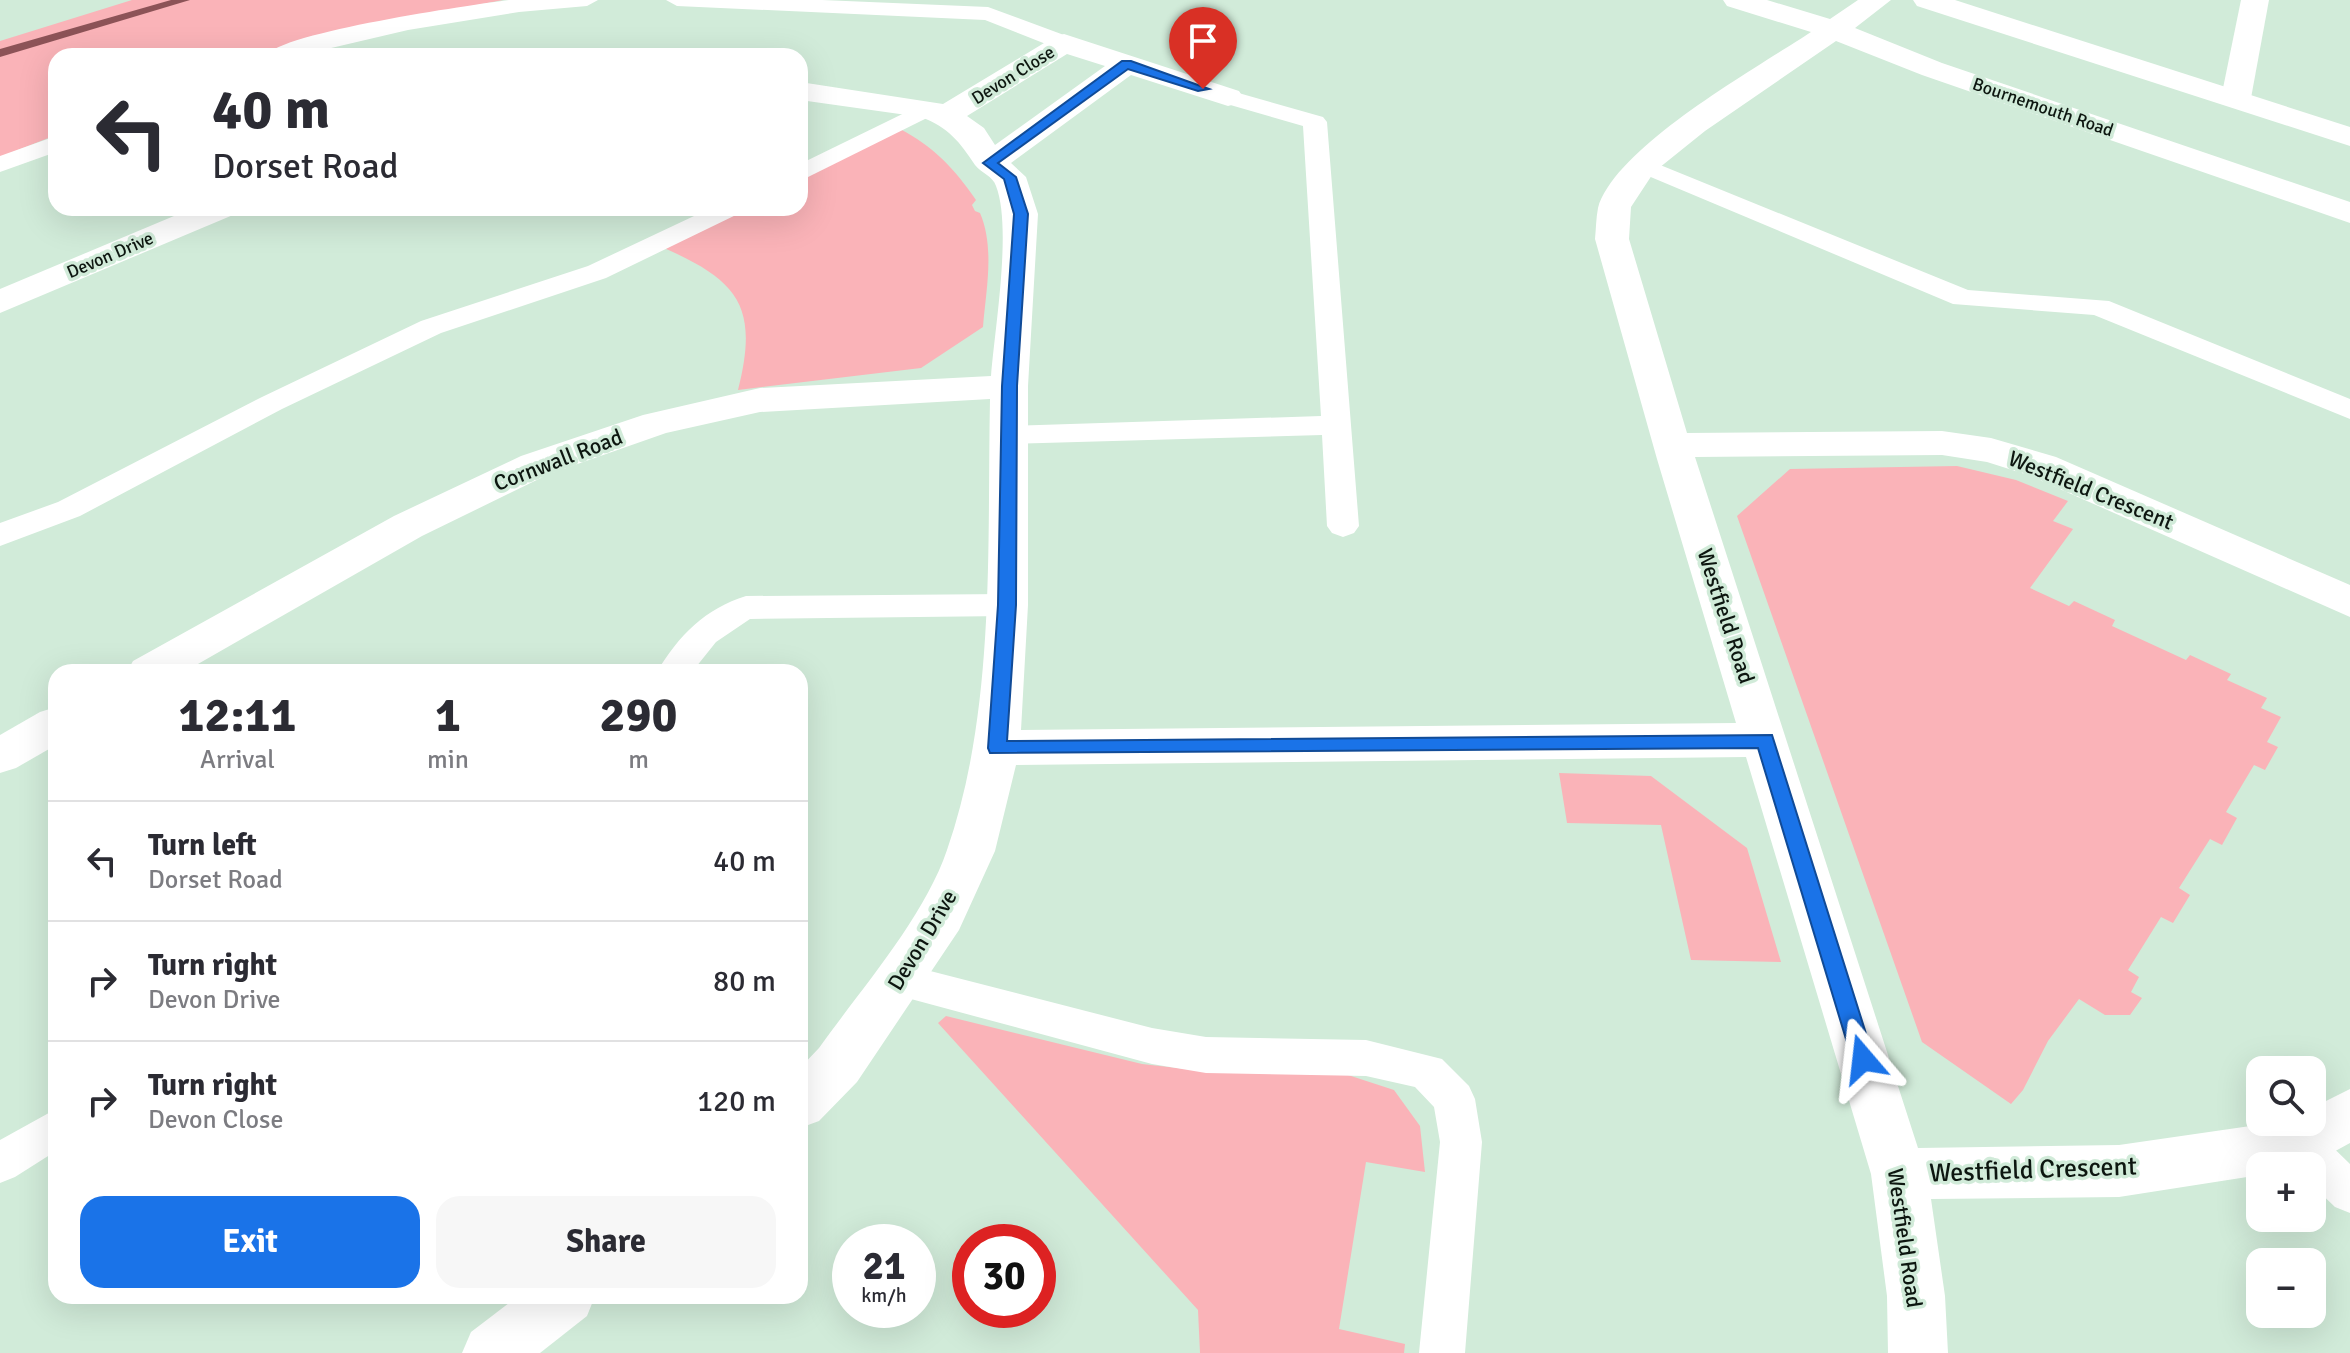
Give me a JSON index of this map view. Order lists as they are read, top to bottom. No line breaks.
{"streets":{"street":["Devon Close","Bournemouth Road","Devon Drive","Cornwall Road","Westfield Crescent","Westfield Road"]},"crossings":[["Devon Close","Devon Drive"],["Bournemouth Road","Westfield Road"],["Devon Drive","Cornwall Road"],["Westfield Crescent","Westfield Road"]],"page":{"turn":["40 m","Dorset Road"],"eta":["12:11","Arrival","1","min","290","m"],"list":[{"name":"Turn left","note":"Dorset Road","value":"40 m"},{"name":"Turn right","note":"Devon Drive","value":"80 m"},{"name":"Turn right","note":"Devon Close","value":"120 m"}],"map_buttons":["+","−"],"buttons":["Exit","Share"],"speed":"21 km/h","limit":"30"}}
